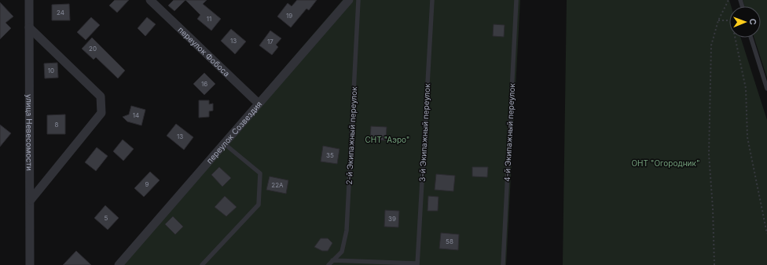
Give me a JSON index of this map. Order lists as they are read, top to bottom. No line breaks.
{"streets":{"street":["переулок Фобоса","улица Невесомости","переулок Созвездия"],"lane":["3-й Экипажный переулок","4-й Экипажный переулок","2-й Экипажный переулок"]},"crossings":[["переулок Фобоса","переулок Созвездия"]],"parks":["СНТ \"Аэро\"","ОНТ \"Огородник\""],"house_numbers":["24","19","11","13","17","20","10","16","14","8","13","35","9","22А","5","39","58"],"north":"right"}
